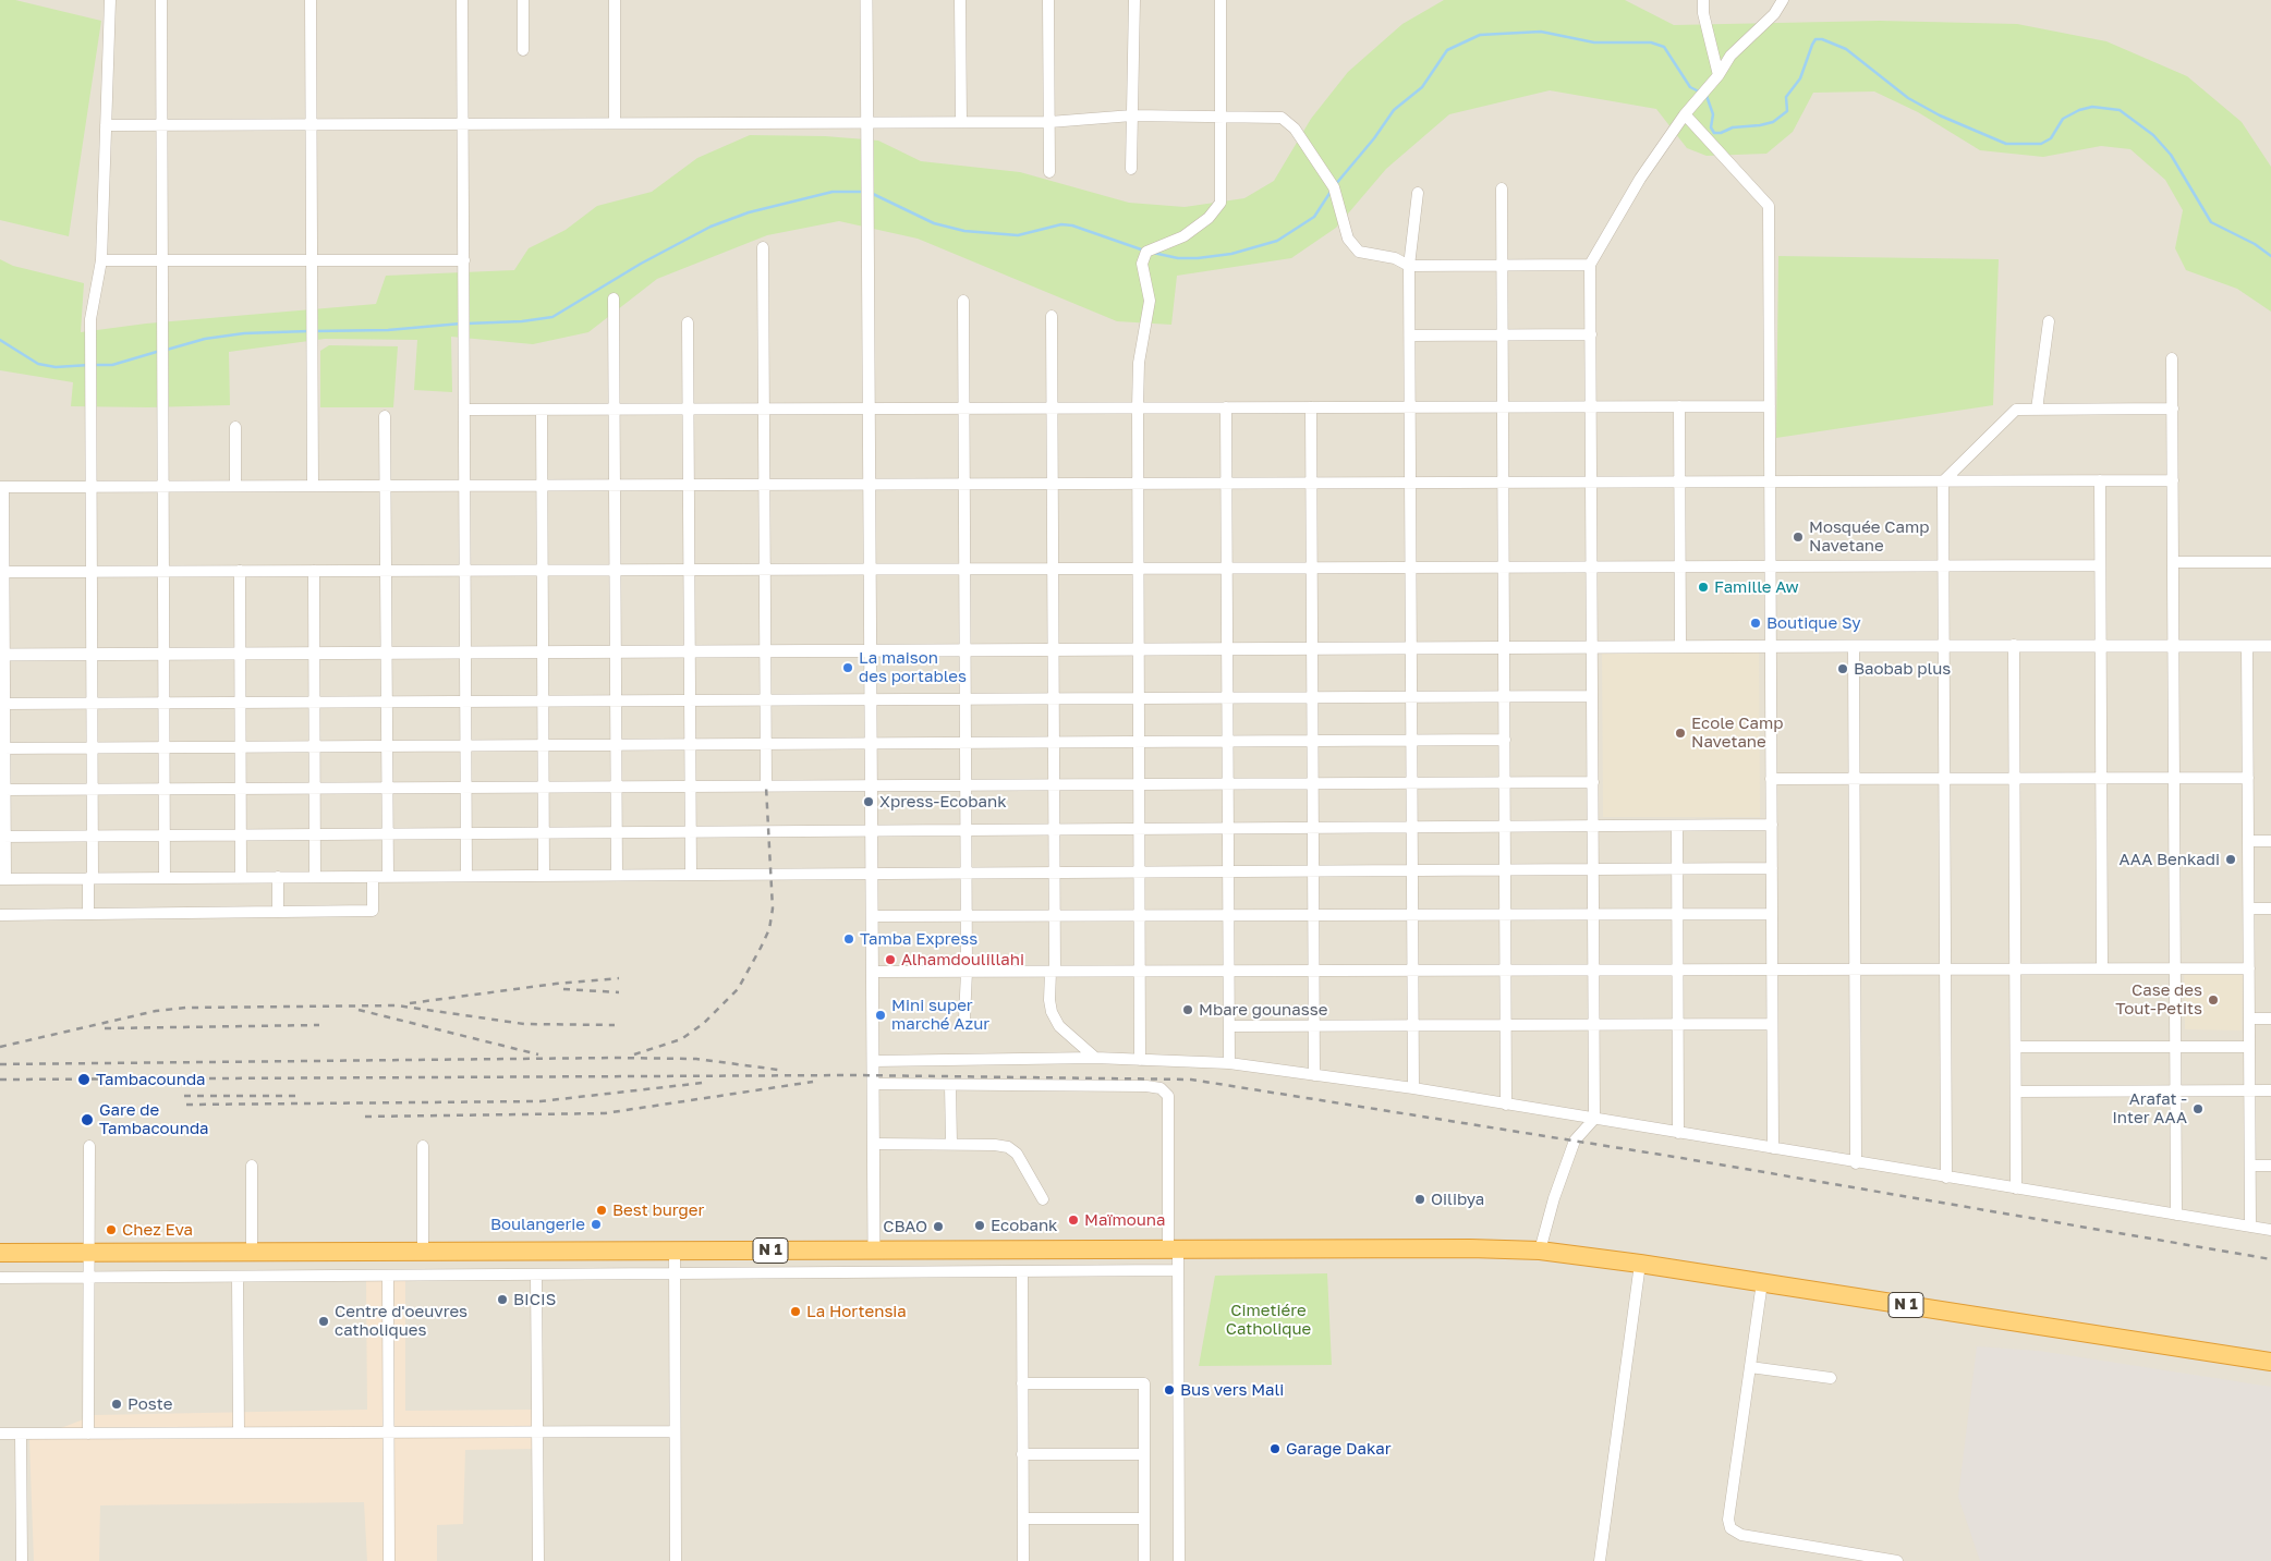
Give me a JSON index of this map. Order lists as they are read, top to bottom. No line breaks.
{"streets":{"highway":["N 1"]},"parks":["Cimetiére Catholique"],"places":["Mosquée Camp Navetane","Famille Aw","Boutique Sy","La maison des portables","Baobab plus","Ecole Camp Navetane","Xpress-Ecobank","AAA Benkadi","Tamba Express","Alhamdoulillahi","Case des Tout-Petits","Mbare gounasse","Mini super marché Azur","Tambacounda","Arafat - Inter AAA","Gare de Tambacounda","Oilibya","Best burger","Maïmouna","Boulangerie","Ecobank","CBAO","Chez Eva","BICIS","La Hortensia","Centre d'oeuvres catholiques","Bus vers Mali","Poste","Garage Dakar"]}
